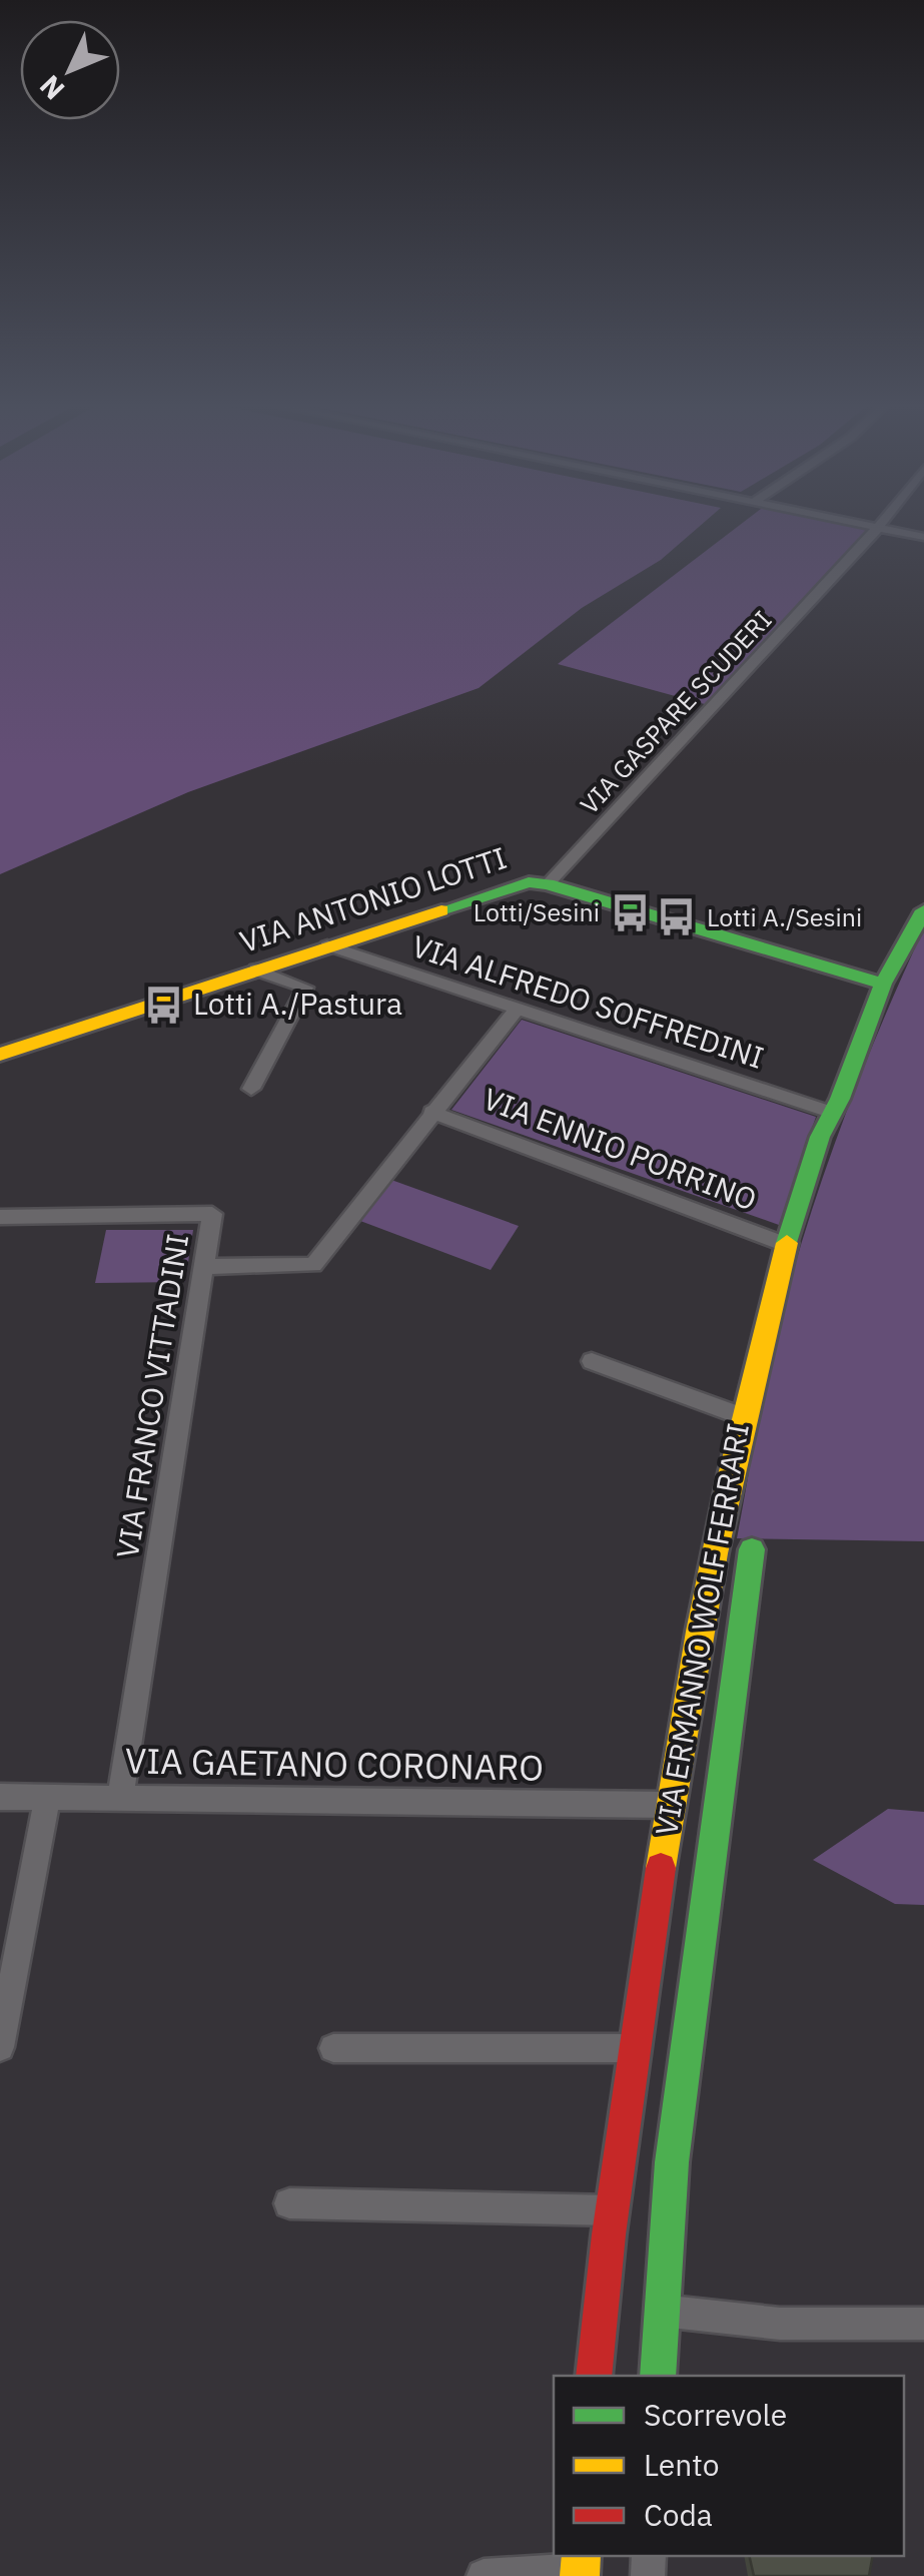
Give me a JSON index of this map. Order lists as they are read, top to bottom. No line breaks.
{"streets":{"street":["VIA GASPARE SCUDERI","VIA ANTONIO LOTTI","VIA ALFREDO SOFFREDINI","VIA ENNIO PORRINO","VIA FRANCO VITTADINI","VIA ERMANNO WOLF FERRARI","VIA GAETANO CORONARO"]},"crossings":[["VIA GASPARE SCUDERI","VIA ANTONIO LOTTI"],["VIA ANTONIO LOTTI","VIA ALFREDO SOFFREDINI"],["VIA ANTONIO LOTTI","VIA ERMANNO WOLF FERRARI"],["VIA ALFREDO SOFFREDINI","VIA ERMANNO WOLF FERRARI"],["VIA ENNIO PORRINO","VIA ERMANNO WOLF FERRARI"],["VIA FRANCO VITTADINI","VIA GAETANO CORONARO"],["VIA ERMANNO WOLF FERRARI","VIA GAETANO CORONARO"]],"places":{"bus stop":["Lotti/Sesini","Lotti A./Sesini","Lotti A./Pastura"]},"legend":["Scorrevole","Lento","Coda"],"north":"bottom left"}
